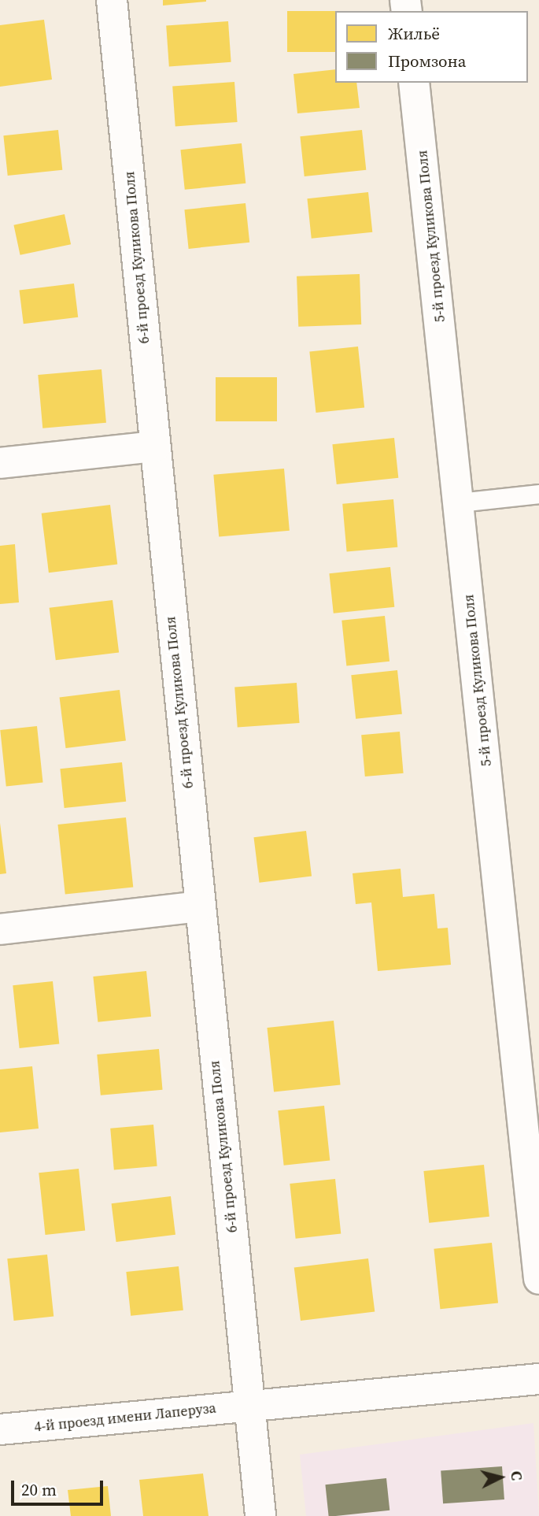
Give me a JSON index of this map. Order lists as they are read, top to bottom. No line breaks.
{"streets":{"street":["5-й проезд Куликова Поля","6-й проезд Куликова Поля","4-й проезд имени Лаперуза"]},"crossings":[["6-й проезд Куликова Поля","4-й проезд имени Лаперуза"]],"legend":["Жильё","Промзона"],"scale_bar":"20 m","north":"right"}
